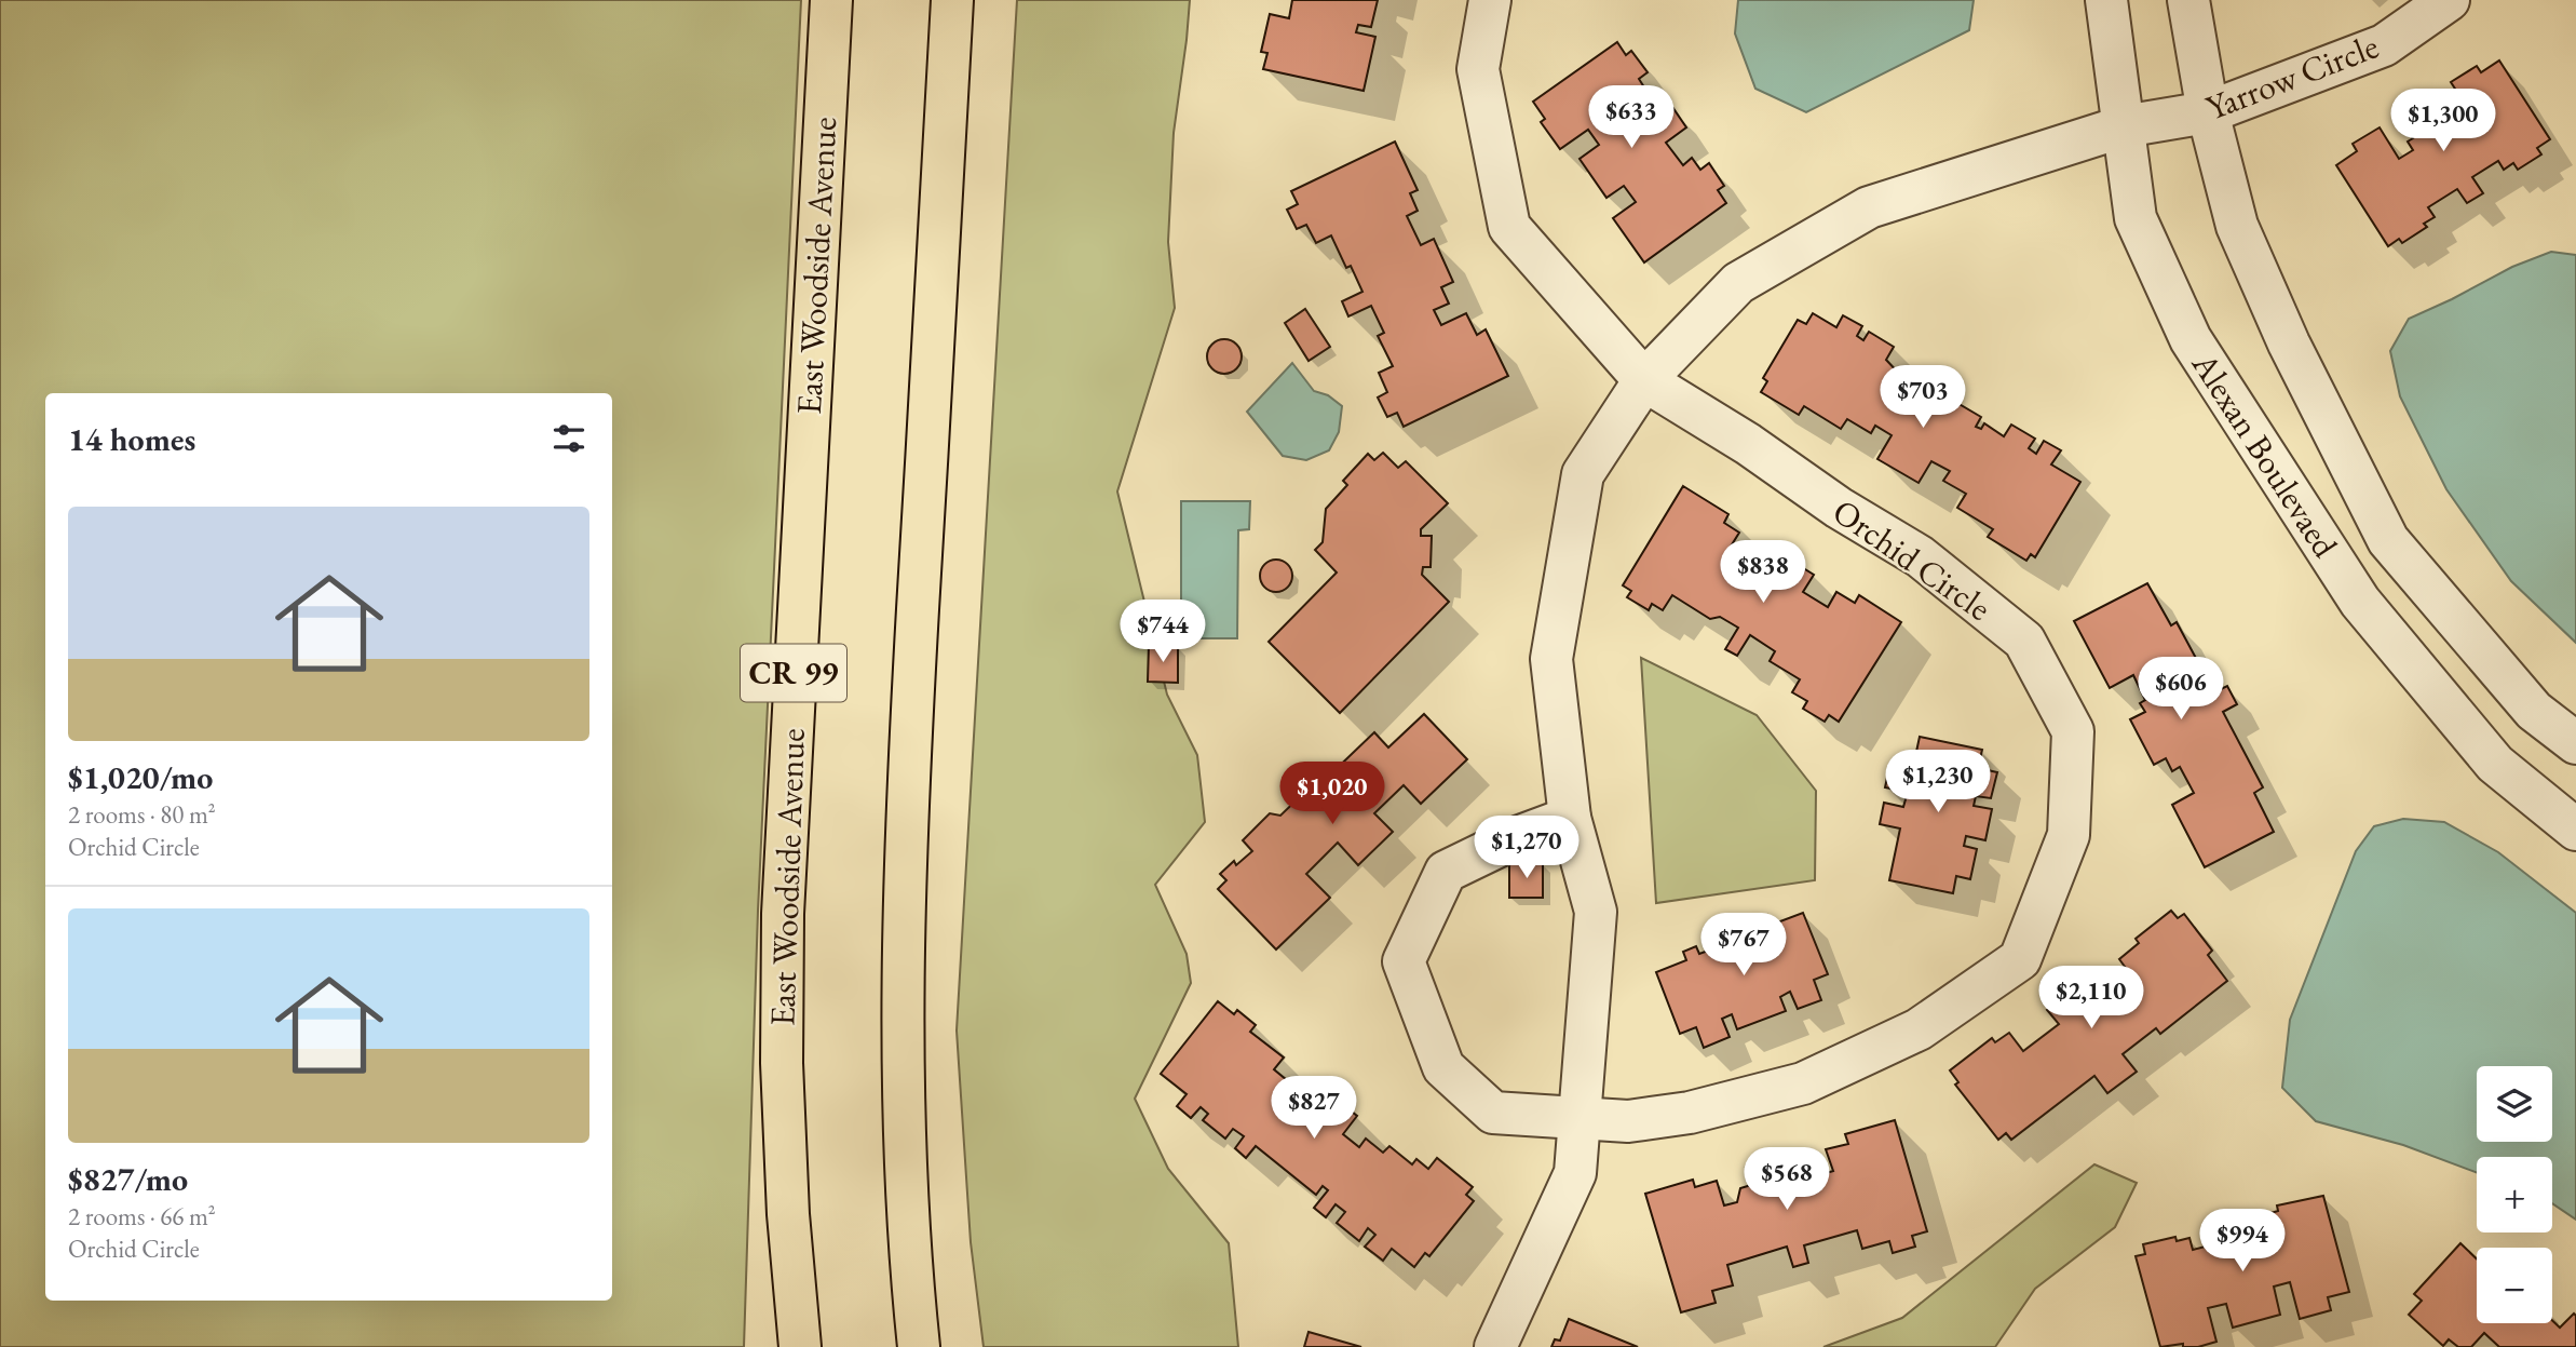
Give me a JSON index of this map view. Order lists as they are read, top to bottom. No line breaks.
{"streets":{"main road":["East Woodside Avenue","CR 99"],"street":["Yarrow Circle","Alexan Boulevaed","Orchid Circle"]},"crossings":[["Yarrow Circle","Alexan Boulevaed"]],"page":{"price":["$633","$1,300","$703","$838","$744","$606","$1,230","$1,020","$1,270","$767","$2,110","$827","$568","$994"],"heading":"14 homes","list":[{"name":"$1,020/mo","note":"2 rooms · 80 m² · Orchid Circle"},{"name":"$827/mo","note":"2 rooms · 66 m² · Orchid Circle"}],"map_buttons":["+","−"]}}
